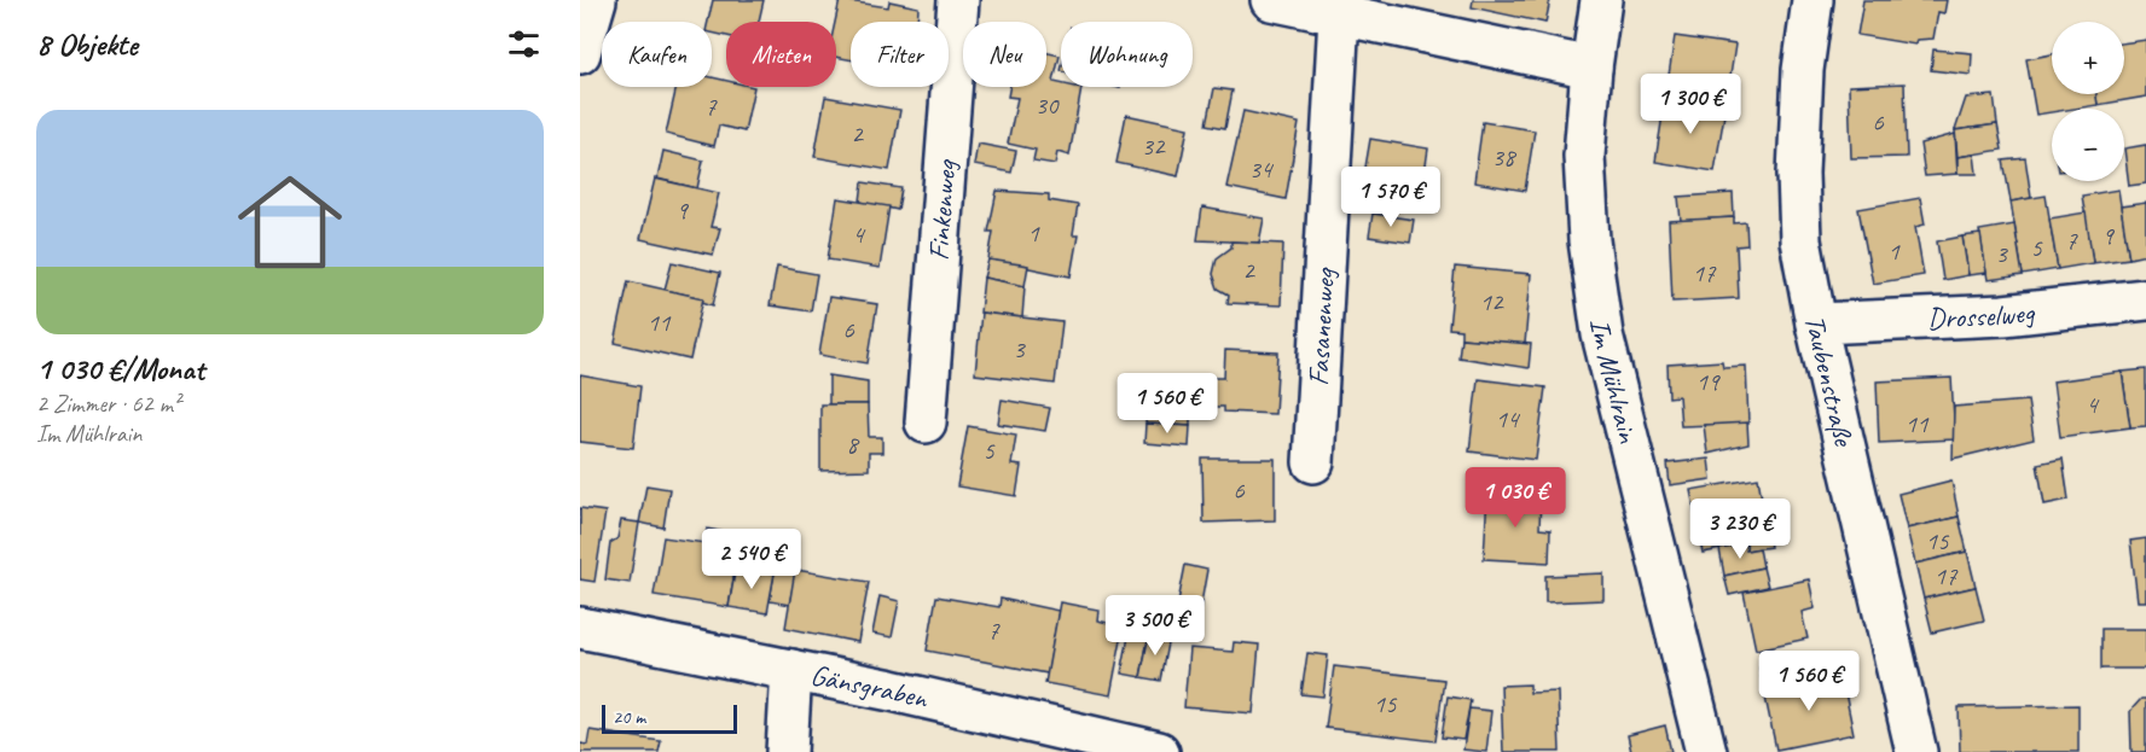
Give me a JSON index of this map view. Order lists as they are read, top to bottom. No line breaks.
{"streets":{"street":["Finkenweg","Drosselweg","Fasanenweg","Im Mühlrain","Taubenstraße","Gänsgraben"]},"crossings":[["Drosselweg","Taubenstraße"]],"house_numbers":["30","7","6","2","32","38","34","9","1","4","9","7","5","1","3","2","17","12","11","6","3","19","4","14","11","8","5","6","15","17","7","15"],"scale_bar":"20 m","page":{"heading":"8 Objekte","map_buttons":["+","−"],"chip":["Kaufen","Mieten","Filter","Neu","Wohnung"],"price":["1 300 €","1 570 €","1 560 €","1 030 €","3 230 €","2 540 €","3 500 €","1 560 €"],"list":[{"name":"1 030 €/Monat","note":"2 Zimmer · 62 m² · Im Mühlrain"}],"scale":"20 m"}}
